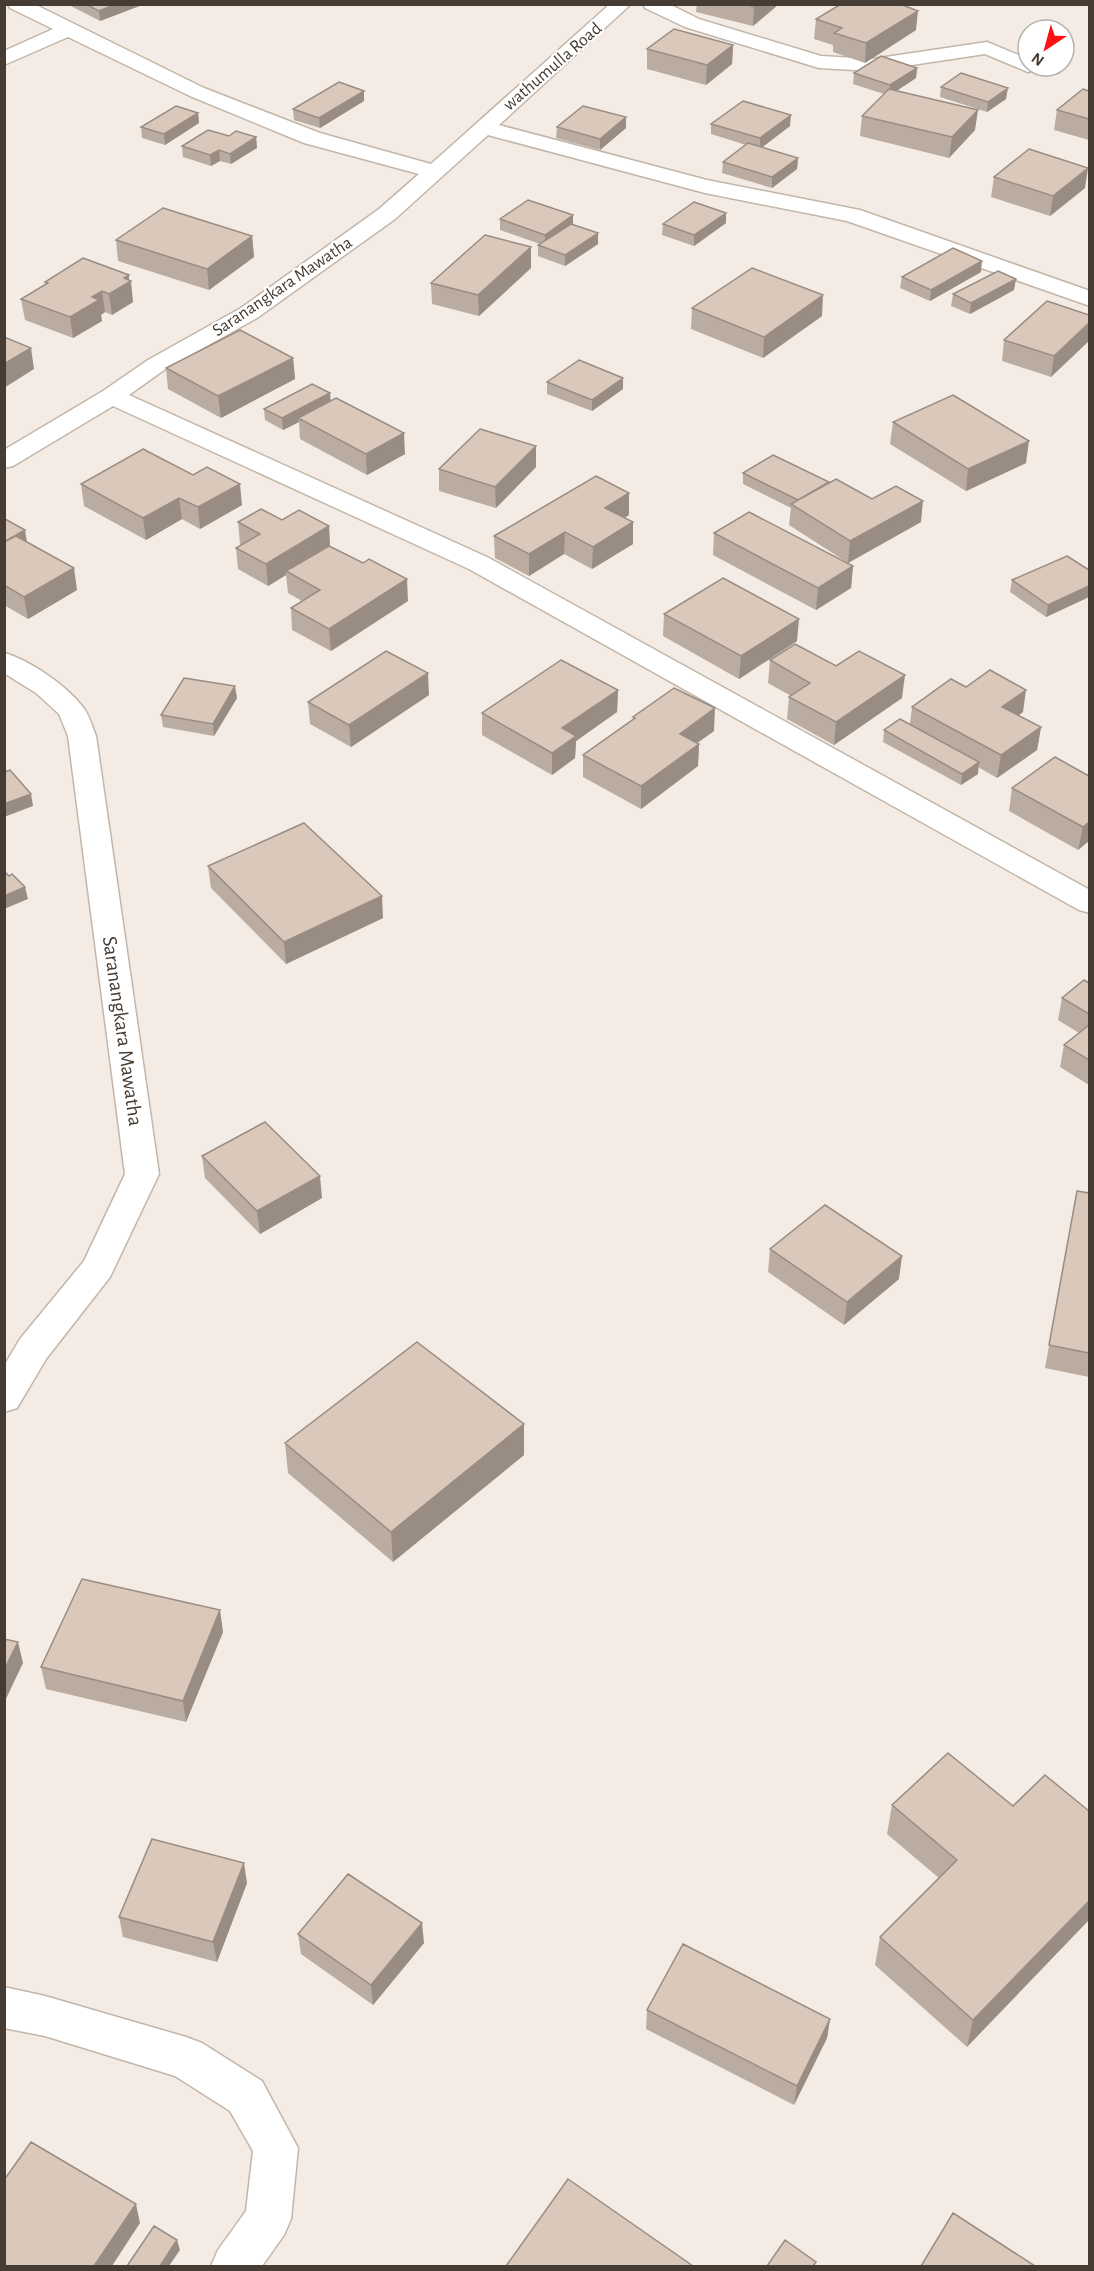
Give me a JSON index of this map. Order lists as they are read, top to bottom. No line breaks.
{"streets":{"street":["wathumulla Road","Saranangkara Mawatha"]},"crossings":[["wathumulla Road","Saranangkara Mawatha"]],"north":"bottom left"}
